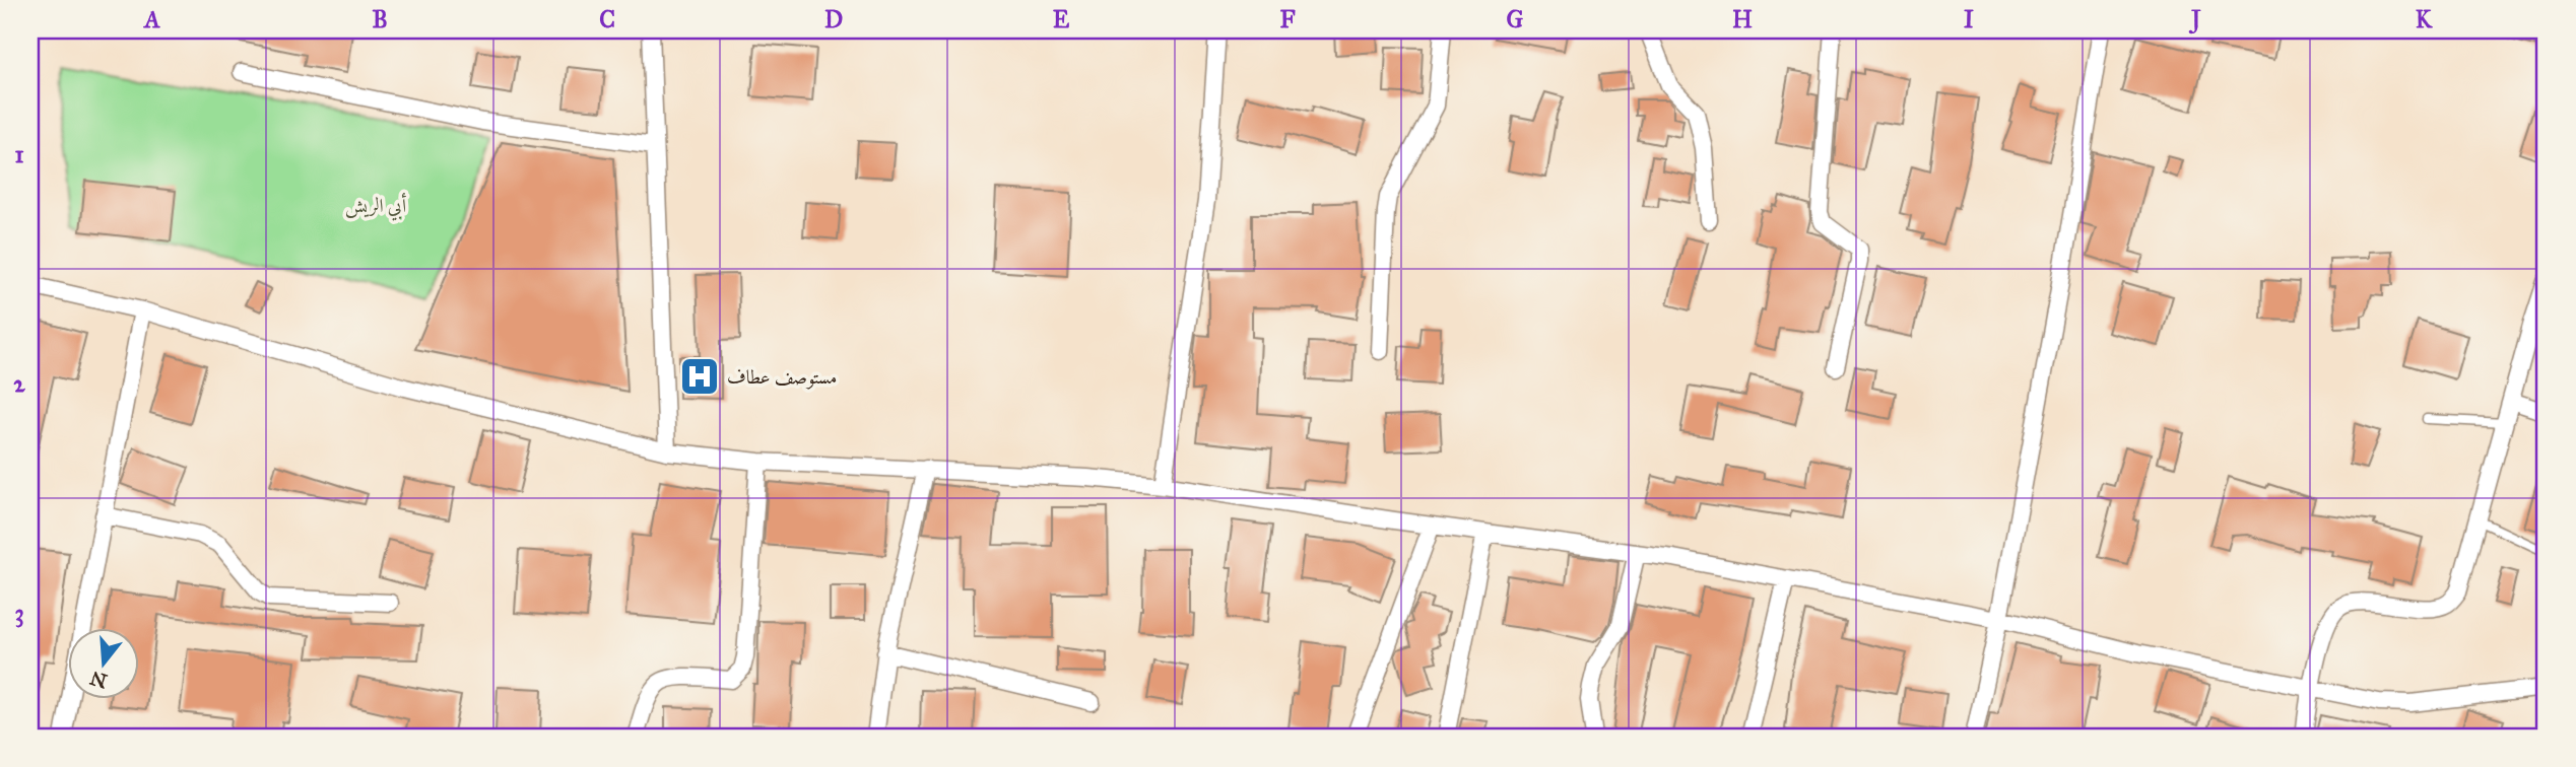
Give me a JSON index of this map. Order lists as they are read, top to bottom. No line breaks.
{"parks":["أبي الريش"],"places":{"hospital":["مستوصف عطاف"]},"north":"bottom","grid":{"columns":["A","B","C","D","E","F","G","H","I","J","K"],"rows":["1","2","3"]}}
